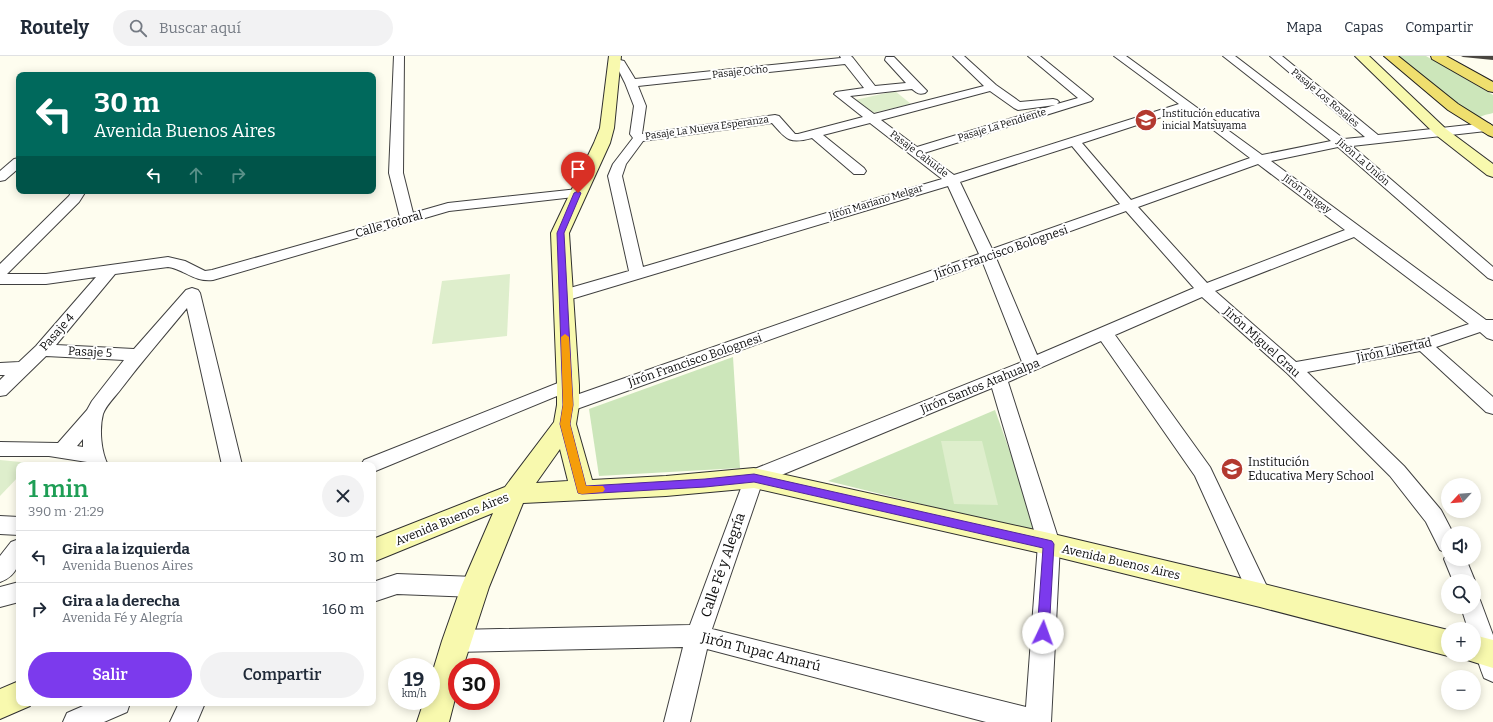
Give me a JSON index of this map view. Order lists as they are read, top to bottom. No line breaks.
{"streets":{"main road":["Avenida Buenos Aires"],"street":["Pasaje Ocho","Pasaje Los Rosales","Pasaje La Pendiente","Pasaje La Nueva Esperanza","Pasaje Cahuide","Jirón La Unión","Jirón Tangay","Jirón Mariano Melgar","Calle Totoral","Jirón Francisco Bolognesi","Pasaje 4","Jirón Miguel Grau","Jirón Libertad","Pasaje 5","Jirón Santos Atahualpa","Calle Fé y Alegría","Jirón Tupac Amarú"]},"crossings":[["Pasaje Ocho","Pasaje La Nueva Esperanza"],["Pasaje Los Rosales","Jirón Francisco Bolognesi"],["Pasaje La Pendiente","Pasaje Cahuide"],["Pasaje La Nueva Esperanza","Pasaje Cahuide"],["Pasaje Cahuide","Jirón Mariano Melgar"],["Pasaje Cahuide","Jirón Francisco Bolognesi"],["Pasaje Cahuide","Jirón Santos Atahualpa"],["Jirón La Unión","Jirón Francisco Bolognesi"],["Jirón Tangay","Jirón Mariano Melgar"],["Jirón Tangay","Jirón Francisco Bolognesi"],["Jirón Tangay","Jirón Libertad"],["Jirón Tangay","Jirón Santos Atahualpa"],["Jirón Mariano Melgar","Jirón Miguel Grau"],["Calle Totoral","Pasaje 4"],["Jirón Francisco Bolognesi","Jirón Miguel Grau"],["Pasaje 4","Pasaje 5"],["Jirón Miguel Grau","Jirón Libertad"],["Jirón Miguel Grau","Jirón Santos Atahualpa"],["Jirón Santos Atahualpa","Avenida Buenos Aires"],["Jirón Santos Atahualpa","Calle Fé y Alegría"],["Avenida Buenos Aires","Calle Fé y Alegría"],["Calle Fé y Alegría","Jirón Tupac Amarú"]],"places":{"school or university":["Institución educativa inicial Matsuyama","Institución Educativa Mery School"]},"north":"bottom left","page":{"header":"Routely","search":"Buscar aquí","nav":["Mapa","Capas","Compartir"],"turn":["30 m","Avenida Buenos Aires"],"heading":["1 min","390 m · 21:29"],"map_buttons":["+","−"],"list":[{"name":"Gira a la izquierda","note":"Avenida Buenos Aires","value":"30 m"},{"name":"Gira a la derecha","note":"Avenida Fé y Alegría","value":"160 m"}],"buttons":["Salir","Compartir"],"speed":"19 km/h","limit":"30"}}
